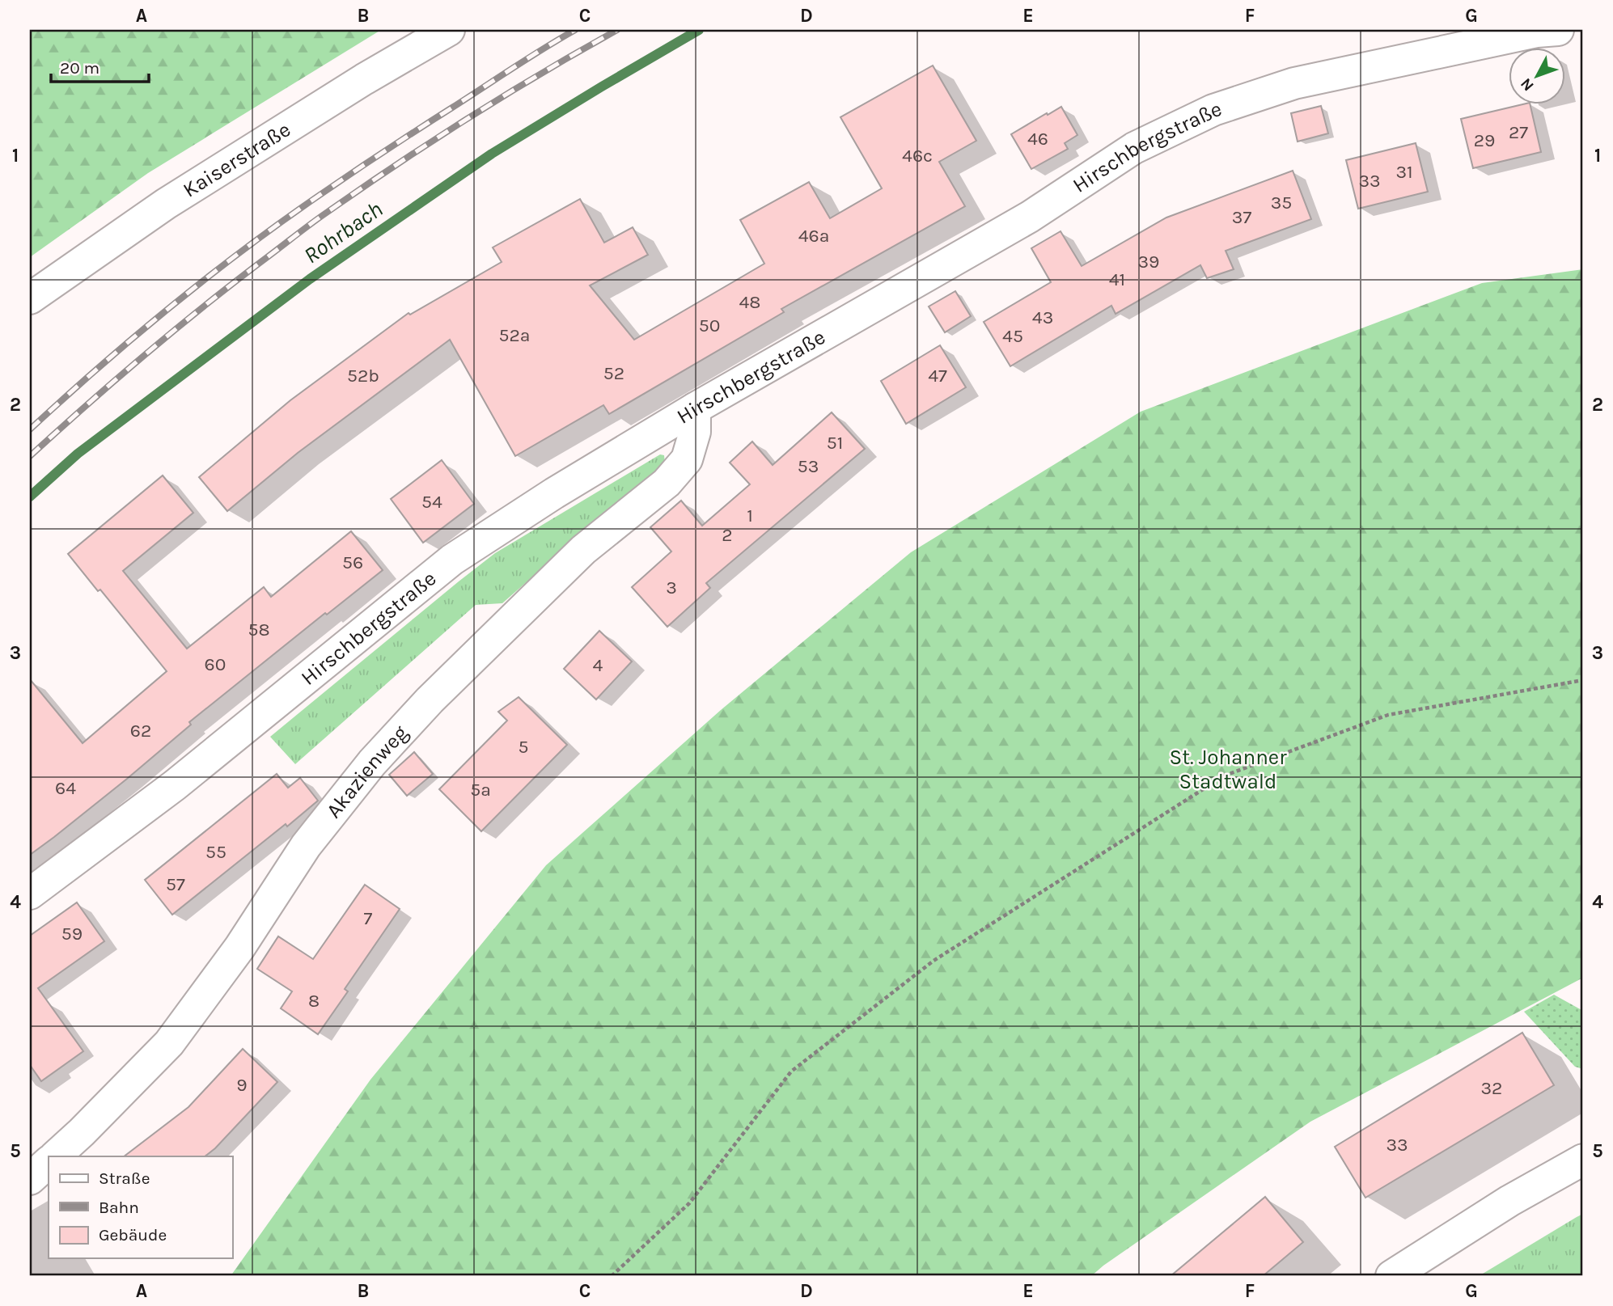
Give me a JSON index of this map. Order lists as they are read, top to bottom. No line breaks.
{"streets":{"street":["Hirschbergstraße","Kaiserstraße","Akazienweg"]},"crossings":[["Hirschbergstraße","Akazienweg"]],"water":["Rohrbach"],"parks":["St. Johanner Stadtwald"],"house_numbers":["27","46","29","46c","31","33","35","37","46a","39","41","48","43","50","52a","45","52","52b","47","51","53","54","1","2","56","3","58","60","4","62","5","64","5a","55","57","7","59","8","9","32","33"],"legend":["Straße","Bahn","Gebäude"],"scale_bar":"20 m","north":"bottom left","grid":{"columns":["A","B","C","D","E","F","G"],"rows":["1","2","3","4","5"]}}
